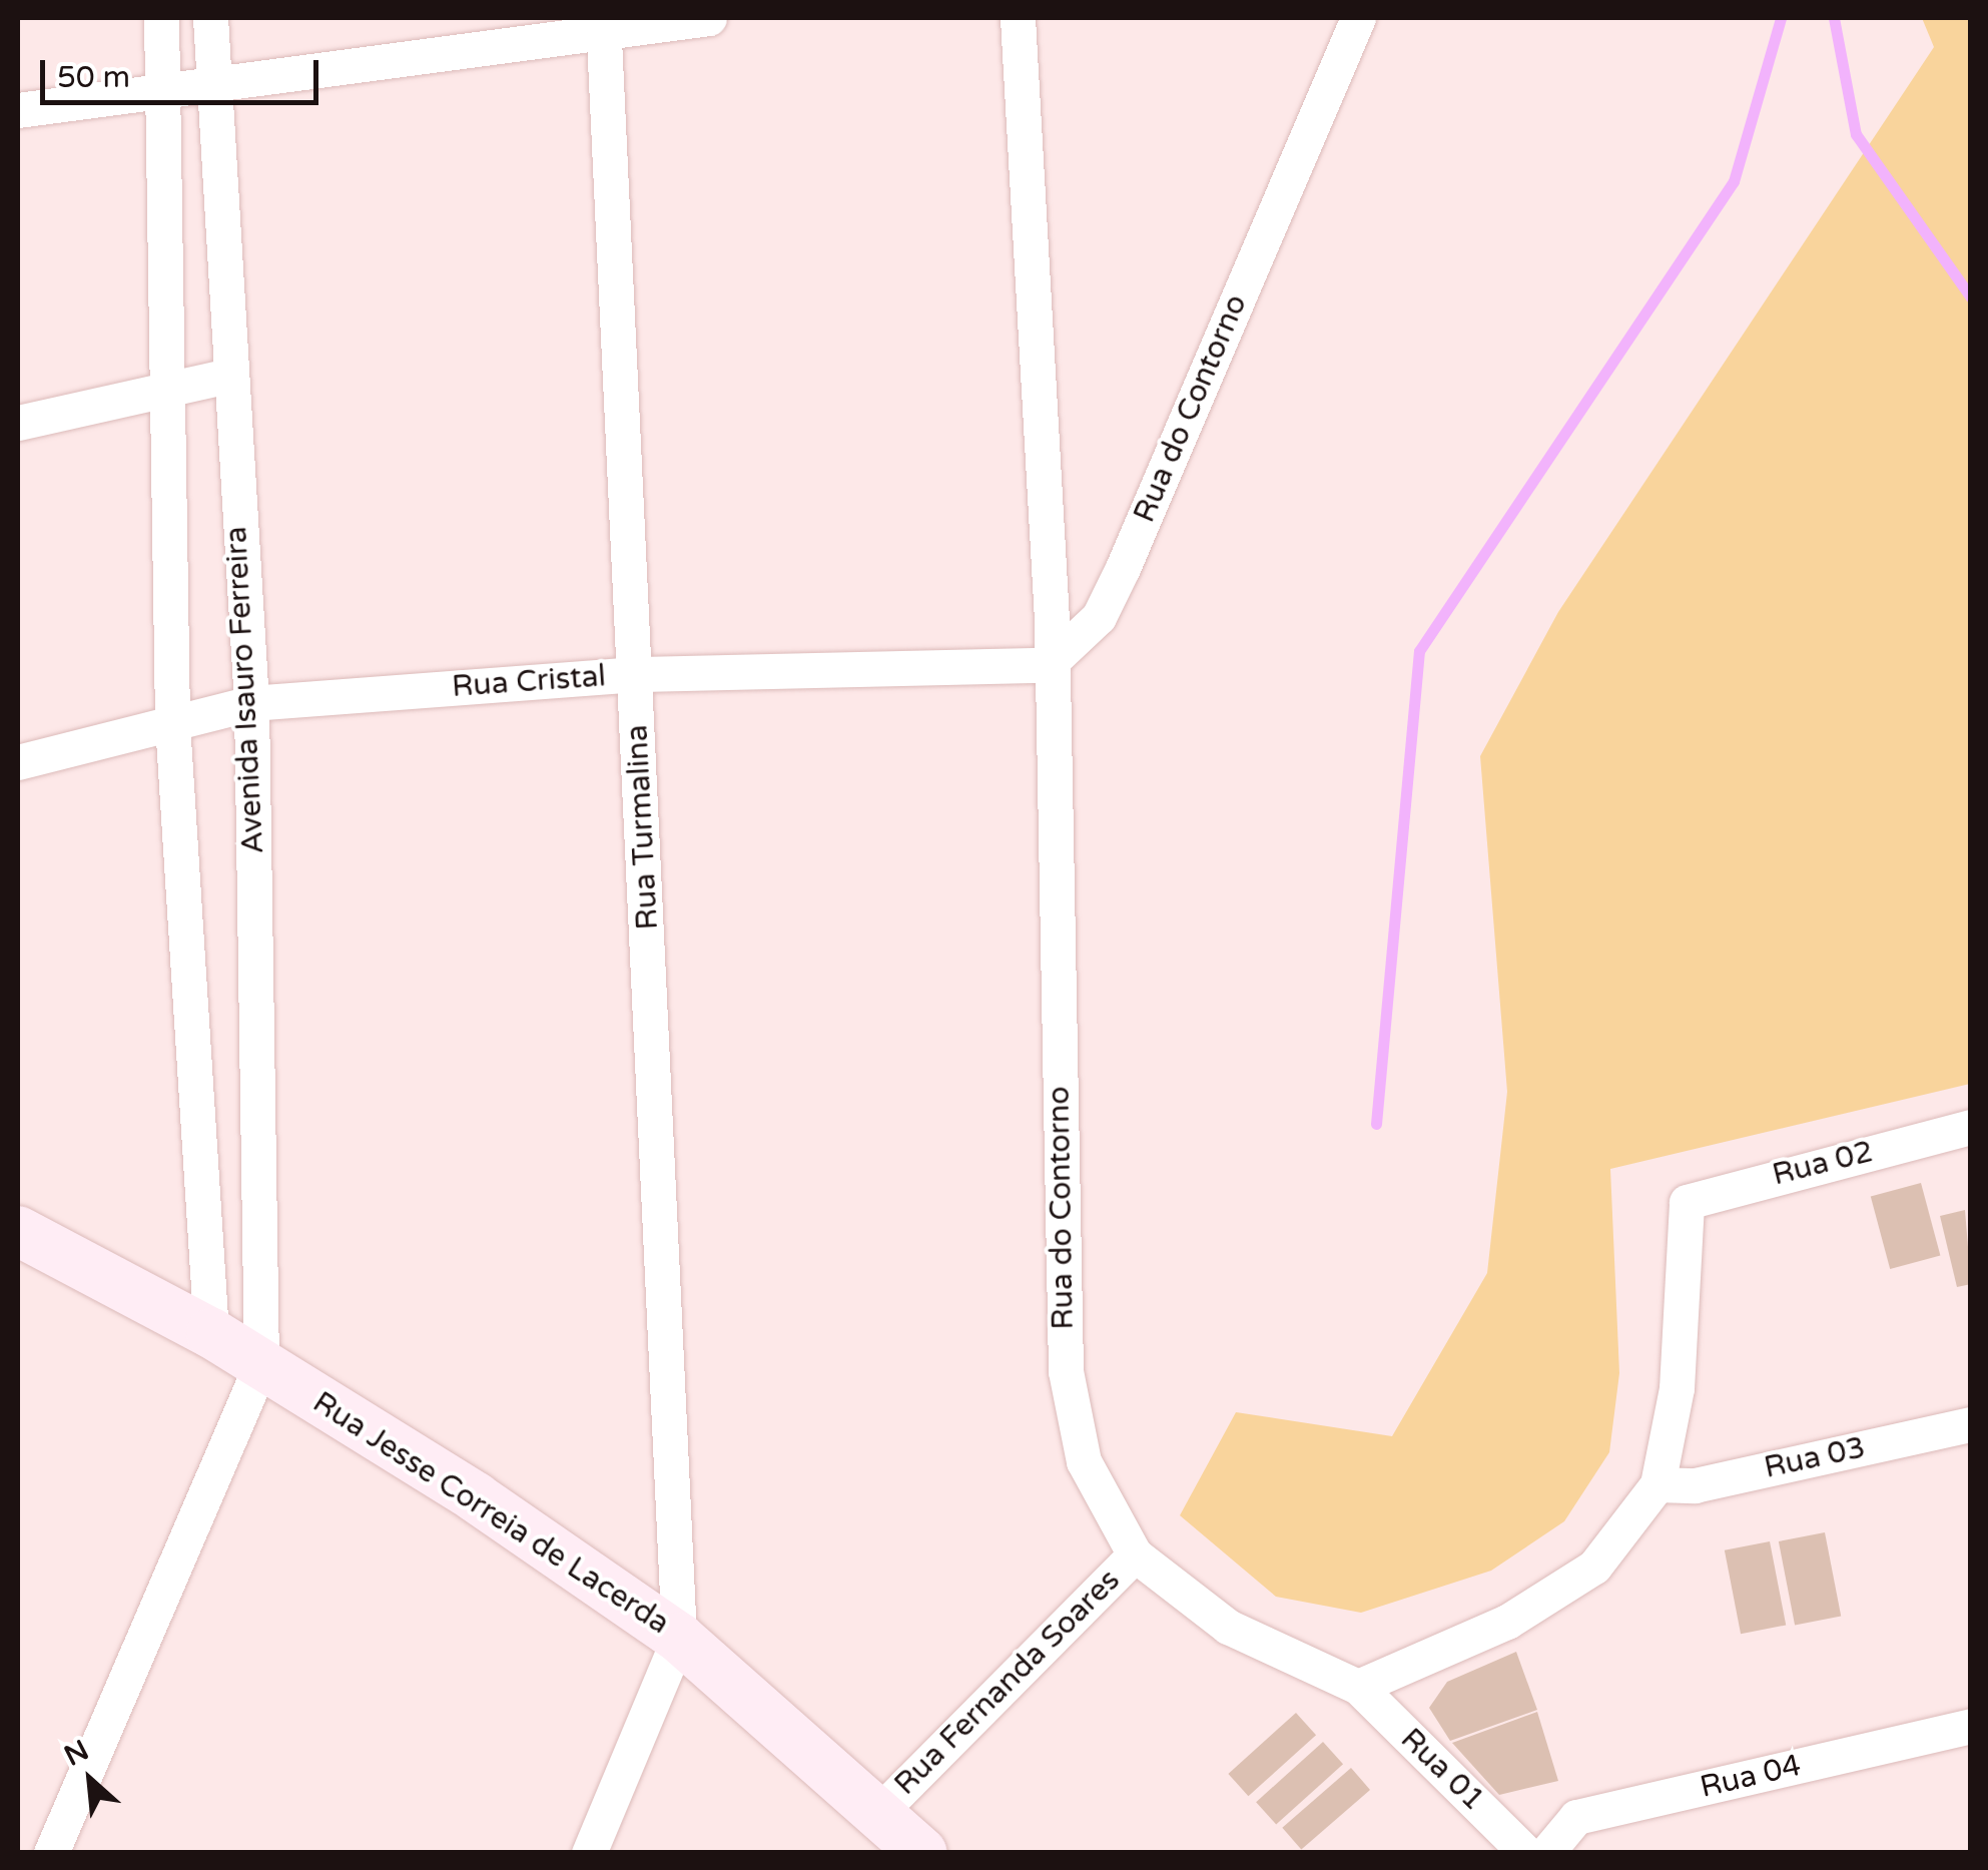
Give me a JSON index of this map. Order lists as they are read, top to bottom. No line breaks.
{"streets":{"main road":["Rua Jesse Correia de Lacerda"],"street":["Rua do Contorno","Rua Cristal","Avenida Isauro Ferreira","Rua Turmalina","Rua 02","Rua 03","Rua Fernanda Soares","Rua 01","Rua 04"]},"crossings":[["Rua do Contorno","Rua Cristal"],["Rua do Contorno","Rua Fernanda Soares"],["Rua do Contorno","Rua 01"],["Rua Cristal","Avenida Isauro Ferreira"],["Rua Cristal","Rua Turmalina"],["Avenida Isauro Ferreira","Rua Jesse Correia de Lacerda"],["Rua Turmalina","Rua Jesse Correia de Lacerda"],["Rua 02","Rua 03"],["Rua Jesse Correia de Lacerda","Rua Fernanda Soares"]],"scale_bar":"50 m","north":"top left"}
